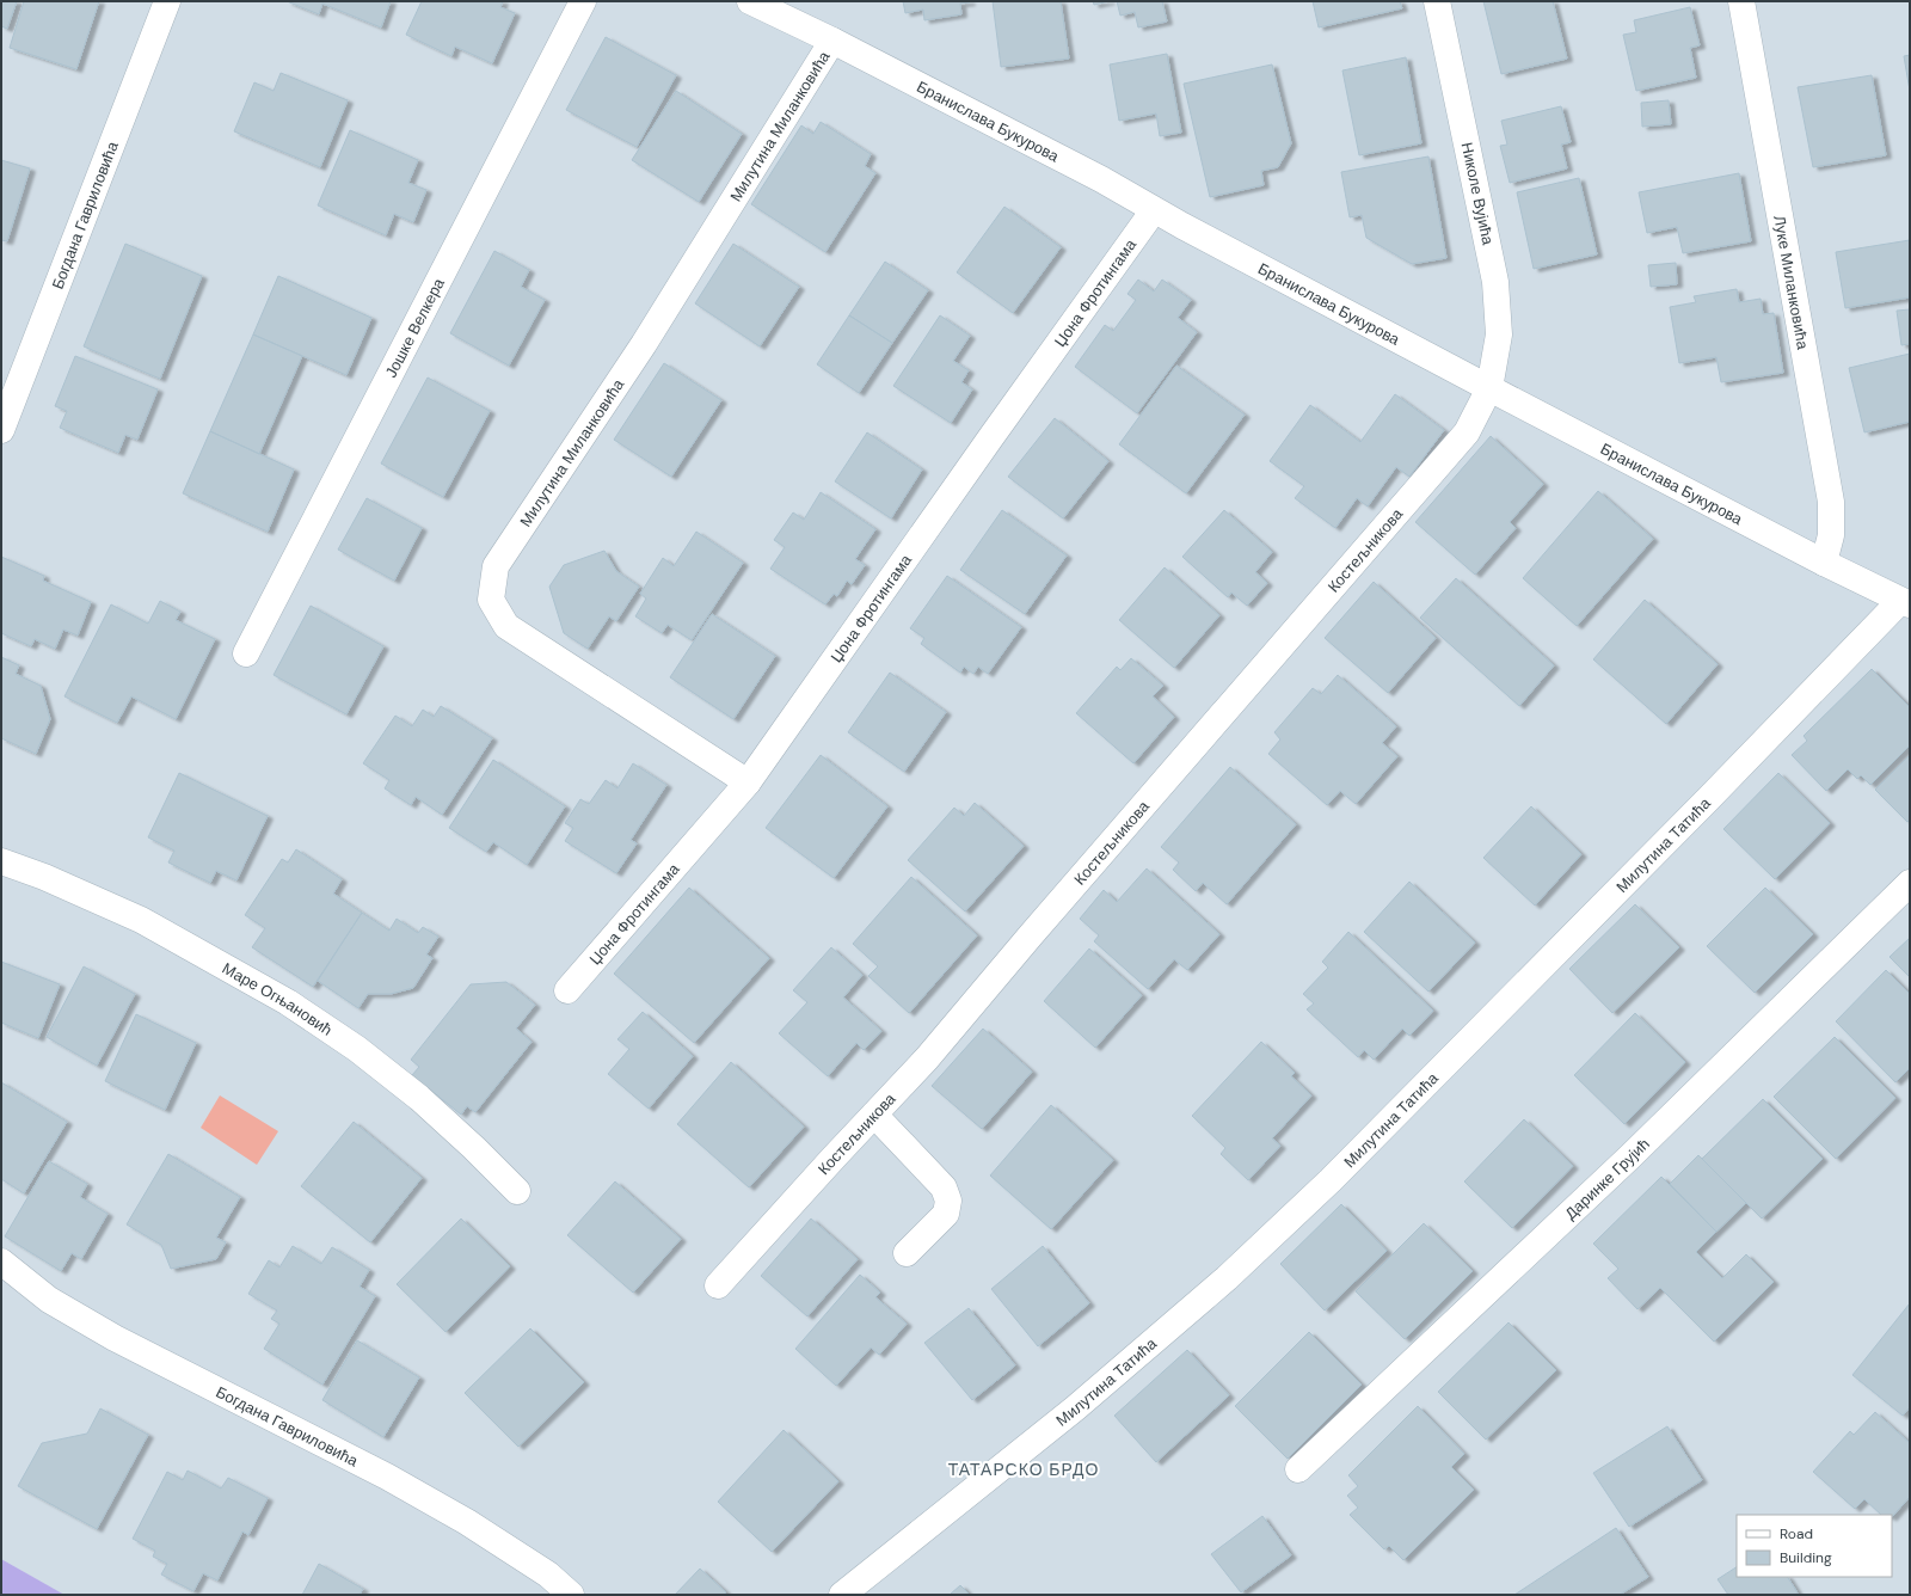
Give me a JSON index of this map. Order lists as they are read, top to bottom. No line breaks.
{"streets":{"street":["Бранислава Букурова","Милутина Миланковића","Николе Вујића","Богдана Гавриловића","Луке Миланковића","Џона Фротингама","Јошке Велкера","Костељникова","Милутина Татића","Маре Огњановић","Даринке Грујић"]},"crossings":[["Бранислава Букурова","Милутина Миланковића"],["Бранислава Букурова","Николе Вујића"],["Бранислава Букурова","Луке Миланковића"],["Бранислава Букурова","Џона Фротингама"],["Бранислава Букурова","Костељникова"],["Бранислава Букурова","Милутина Татића"],["Милутина Миланковића","Џона Фротингама"],["Николе Вујића","Костељникова"]],"districts":["ТАТАРСКО БРДО"],"legend":["Road","Building"]}
